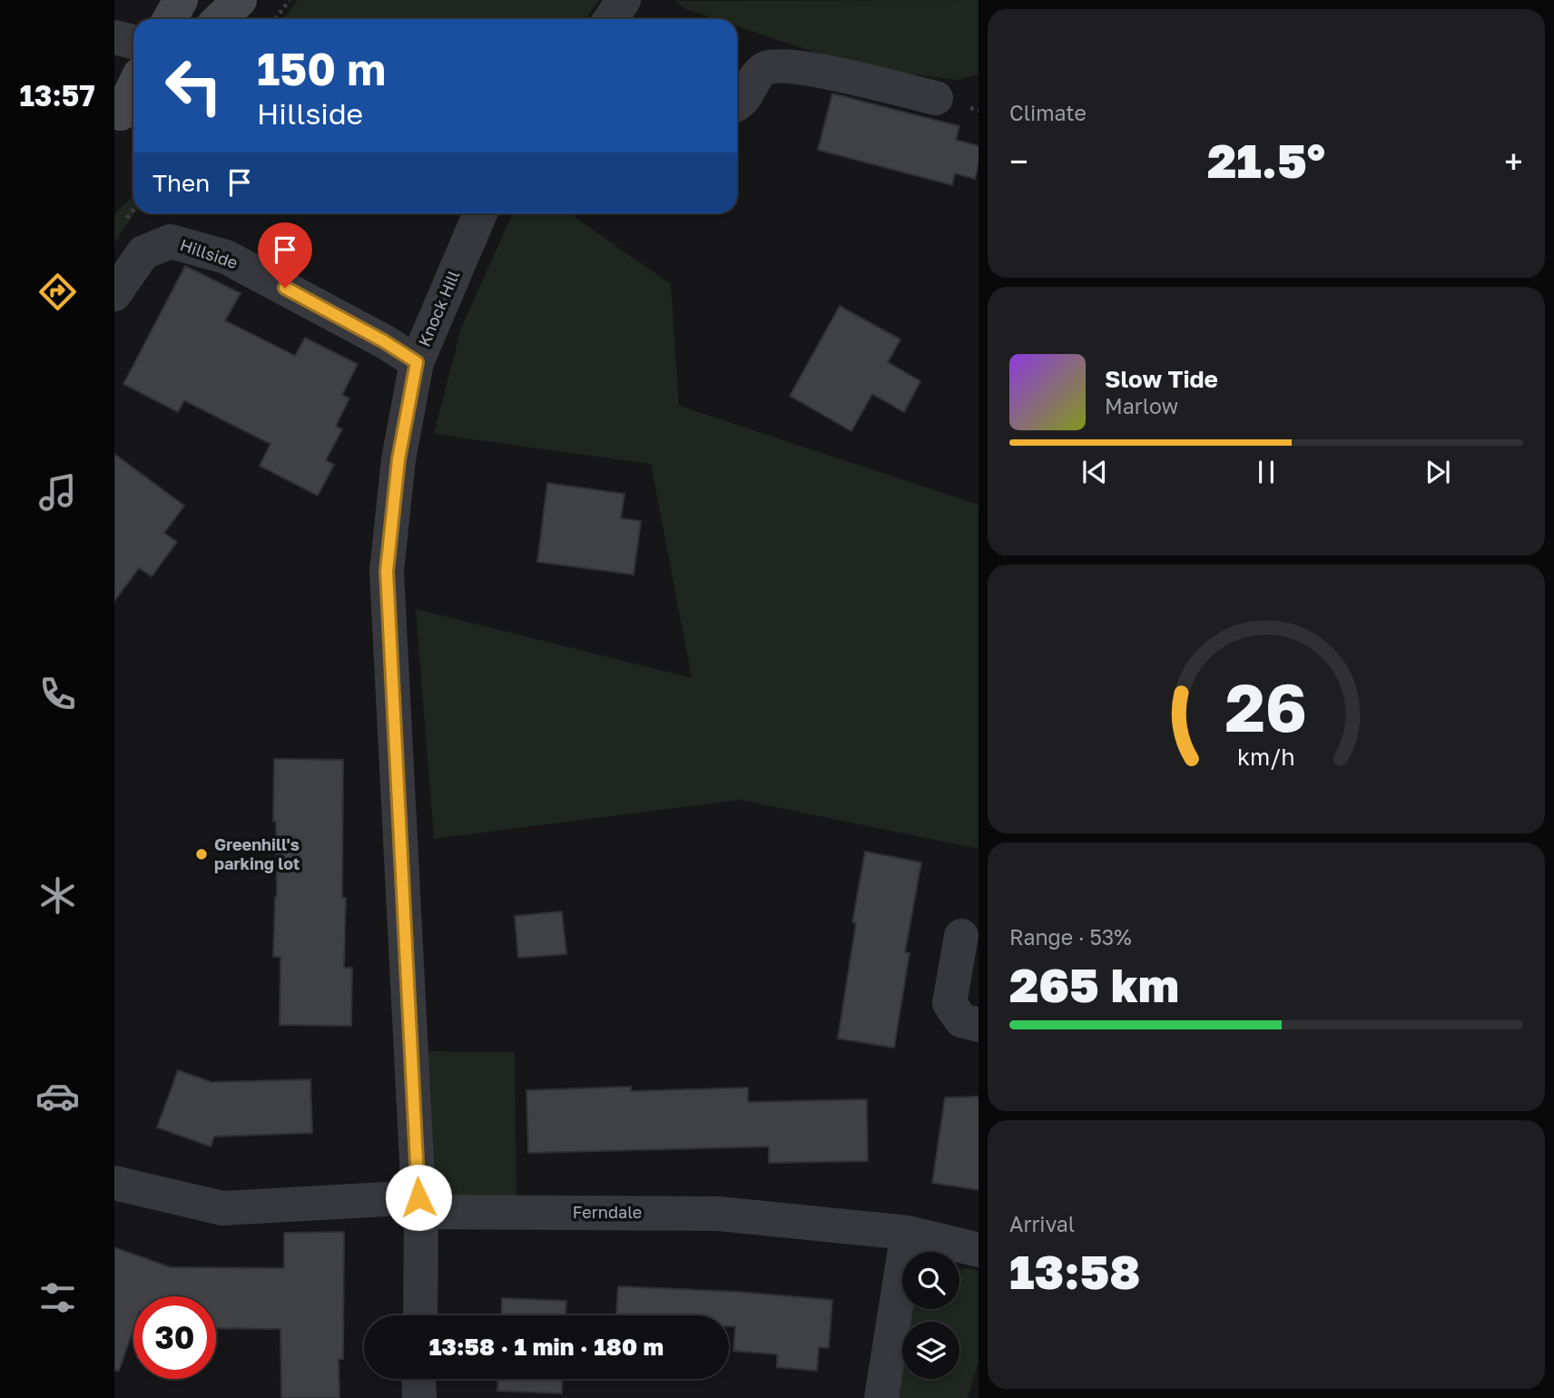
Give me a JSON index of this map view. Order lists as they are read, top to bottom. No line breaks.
{"streets":{"street":["Hillside","Knock Hill","Ferndale"]},"crossings":[["Hillside","Knock Hill"],["Knock Hill","Ferndale"]],"places":["Greenhill's parking lot"],"page":{"tabs":"13:57","tile":["Climate",["Range · 53%","265 km"],["Arrival","13:58"]],"turn":["150 m","Hillside"],"heat":["−","21.5°","+"],"then":"Then","song":["Slow Tide","Marlow"],"limit":"30","trip":"13:58 · 1 min · 180 m","gauge":["26","km/h"]}}
